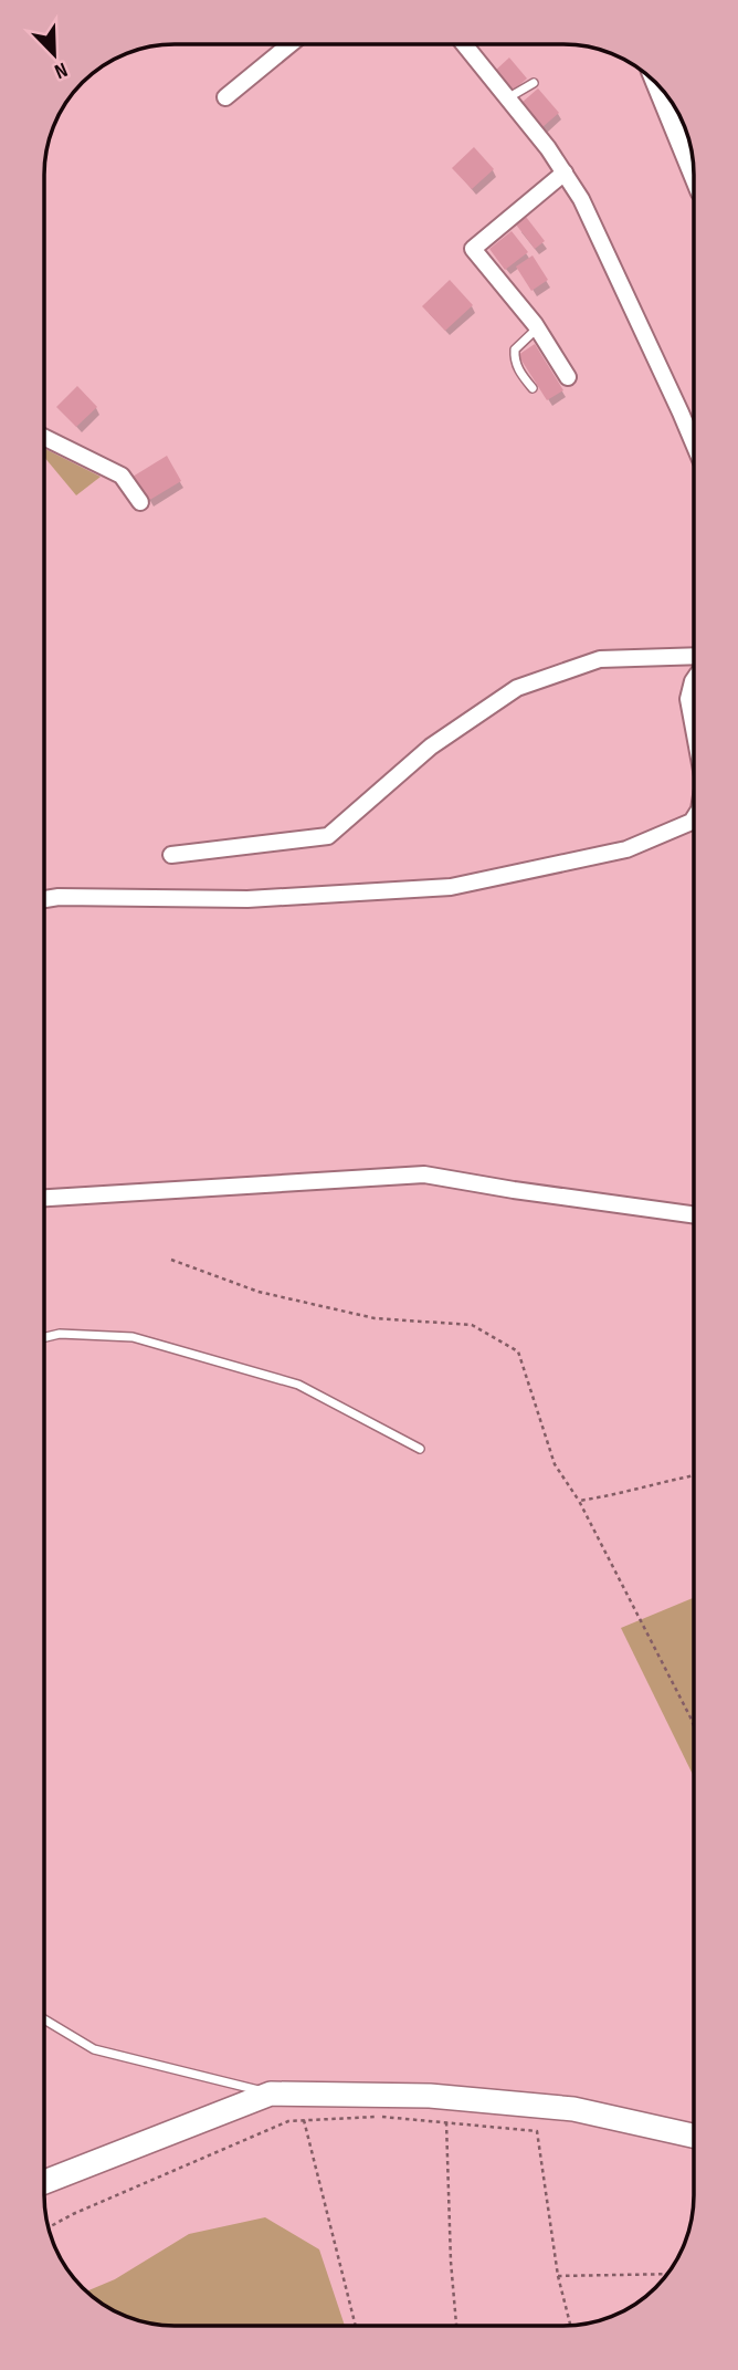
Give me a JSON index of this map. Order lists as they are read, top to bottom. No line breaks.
{"north":"bottom right"}
